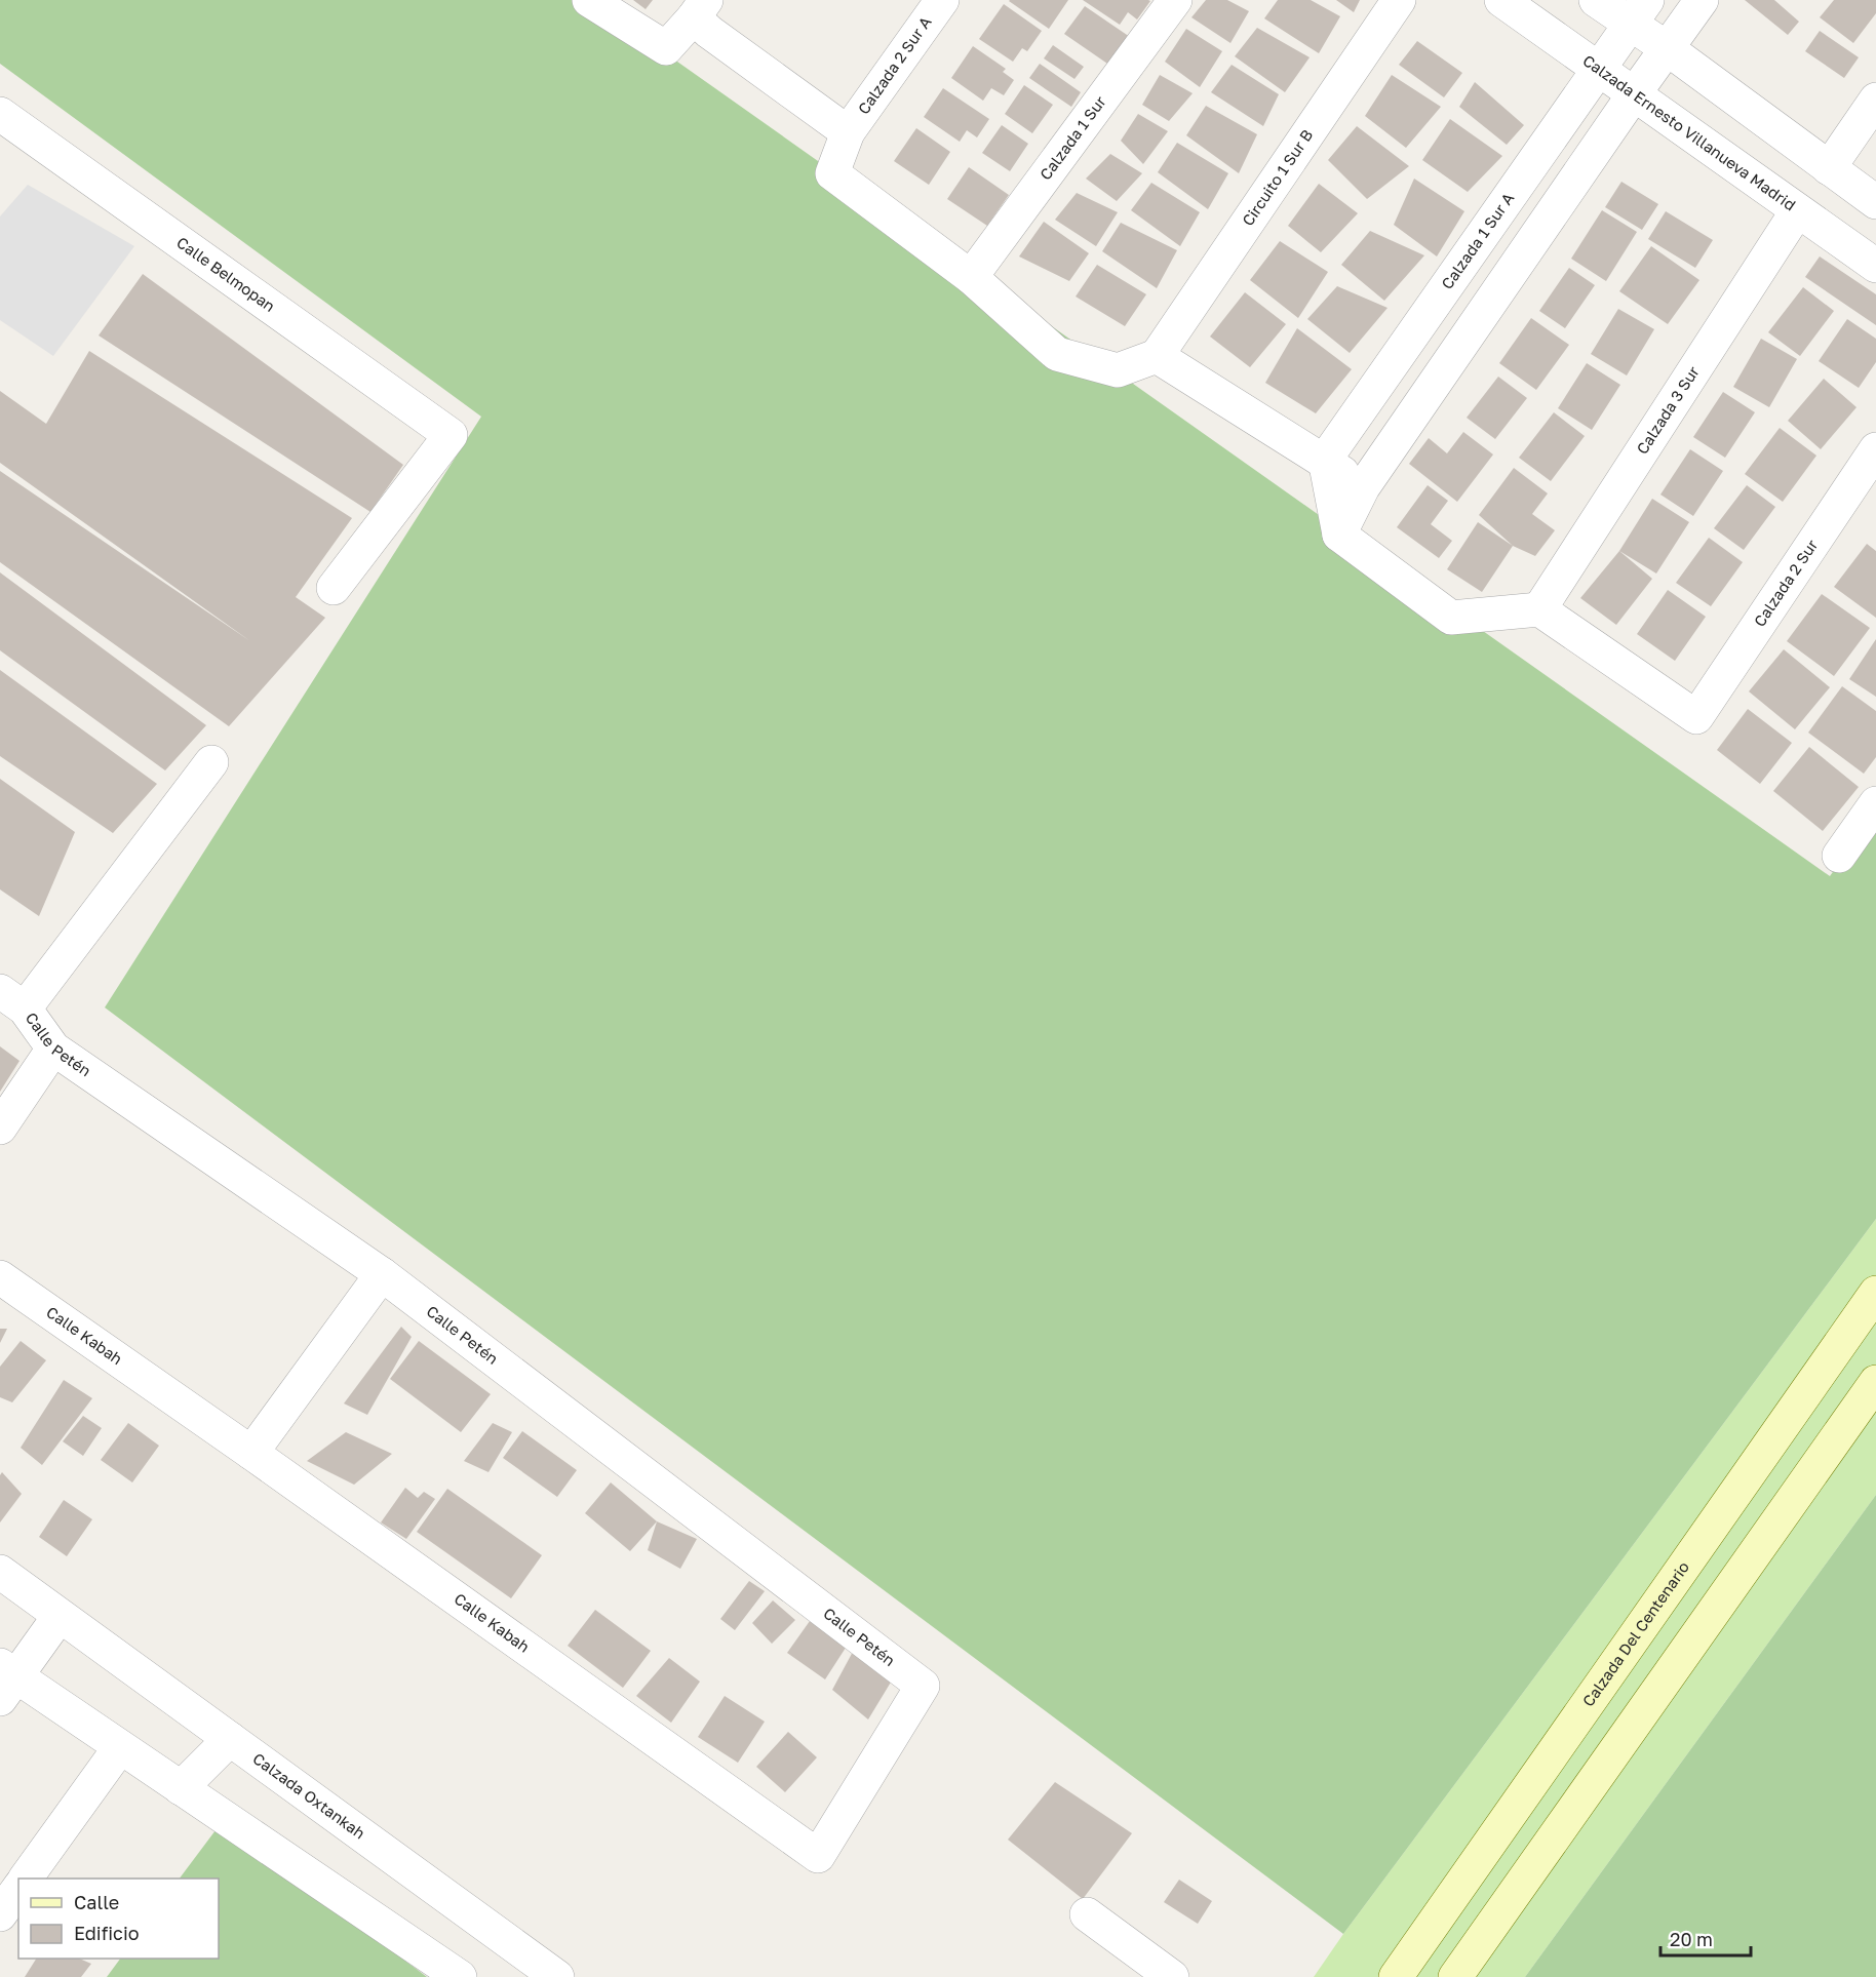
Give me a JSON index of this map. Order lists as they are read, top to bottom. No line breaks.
{"streets":{"main road":["Calzada Del Centenario"],"street":["Calzada 2 Sur A","Calzada Ernesto Villanueva Madrid","Calzada 1 Sur","Circuito 1 Sur B","Calzada 1 Sur A","Calle Belmopan","Calzada 3 Sur","Calzada 2 Sur","Calle Petén","Calle Kabah","Calzada Oxtankah"]},"crossings":[["Calzada 2 Sur A","Calzada 1 Sur"],["Calzada Ernesto Villanueva Madrid","Calzada 1 Sur A"],["Calzada Ernesto Villanueva Madrid","Calzada 3 Sur"],["Calzada 3 Sur","Calzada 2 Sur"],["Calle Petén","Calle Kabah"]],"legend":["Calle","Edificio"],"scale_bar":"20 m"}
